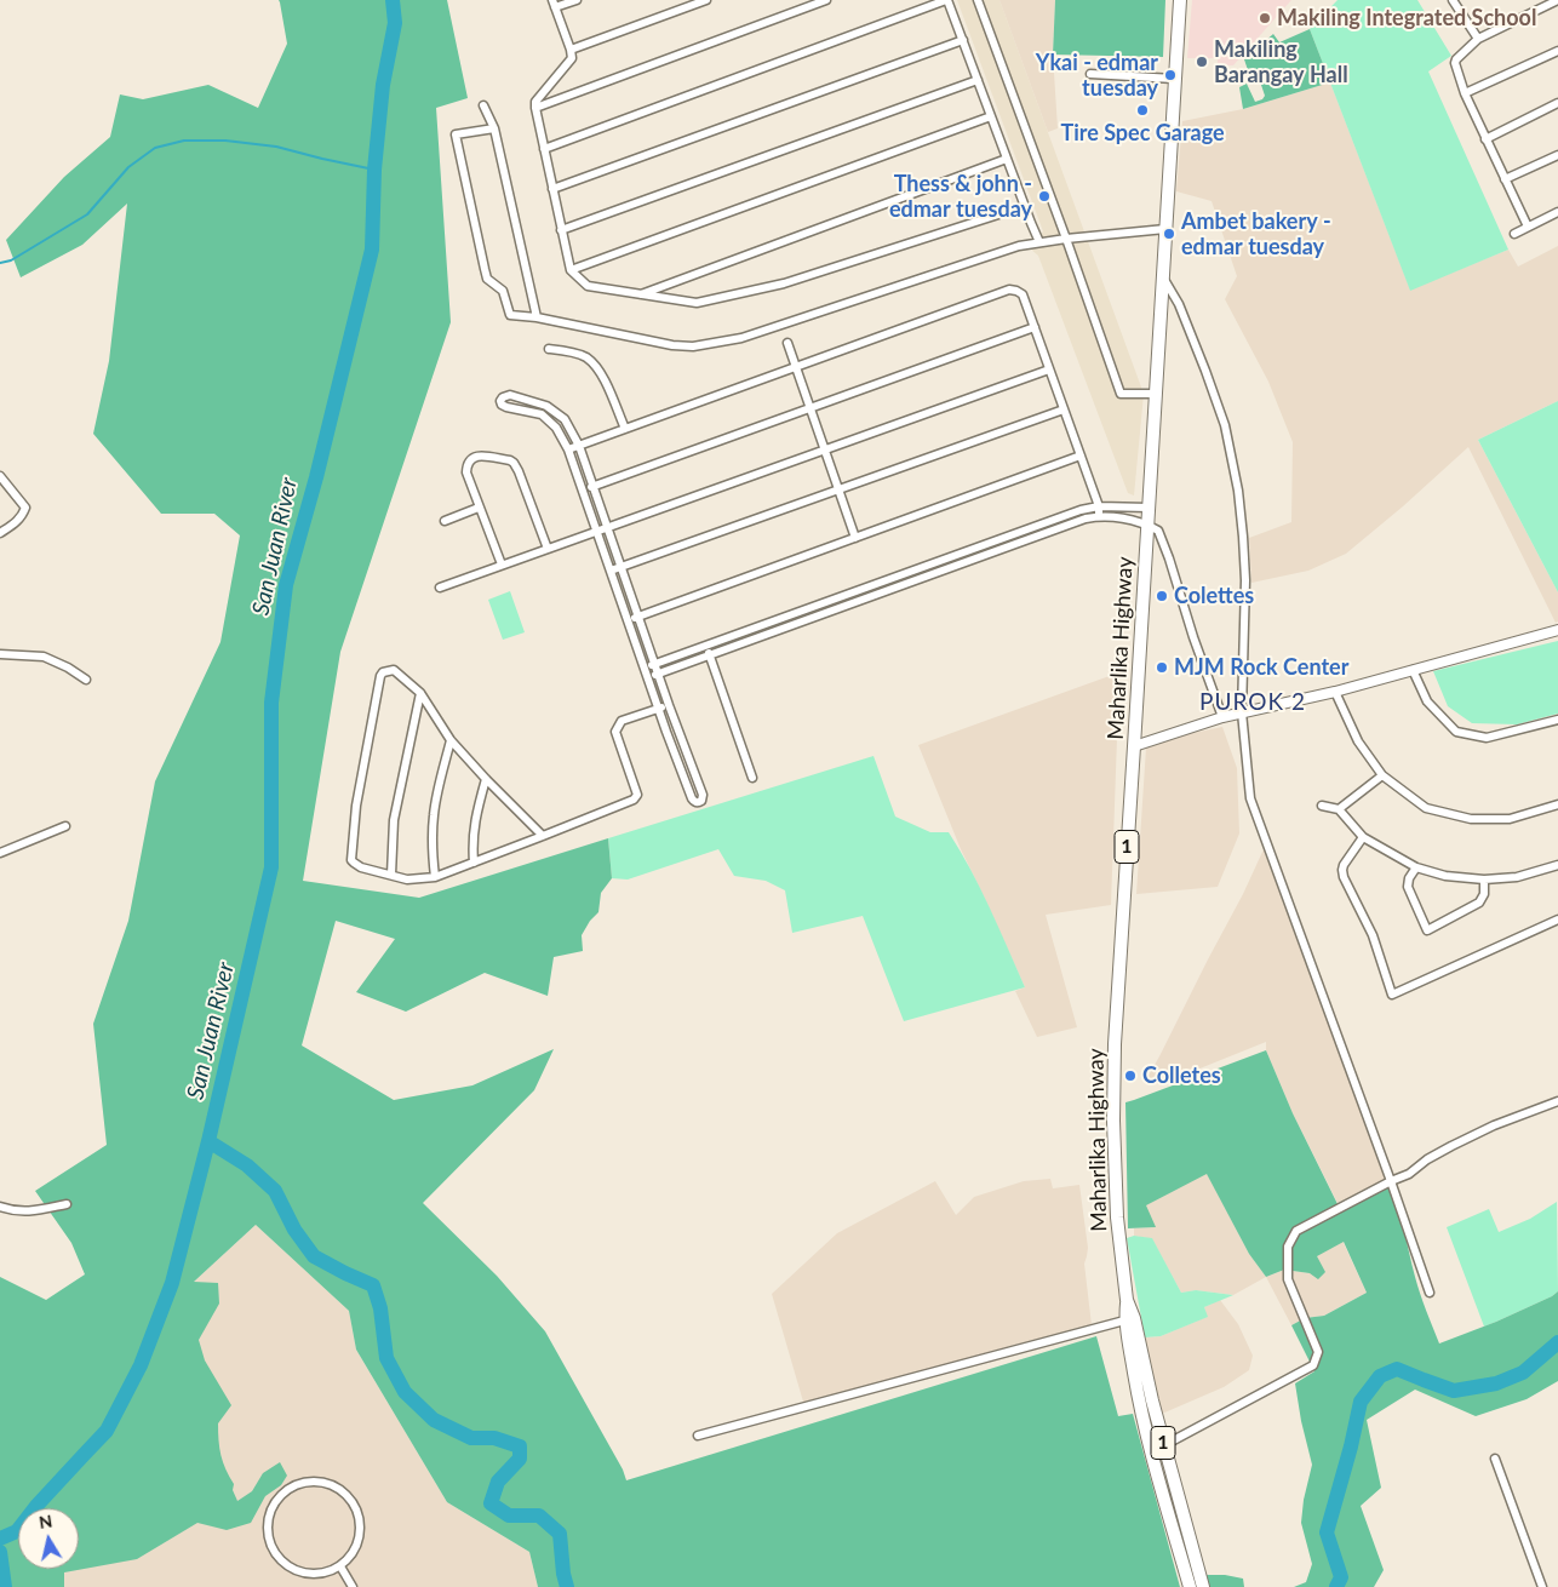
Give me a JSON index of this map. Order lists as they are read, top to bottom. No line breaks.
{"streets":{"highway":["Maharlika Highway","1"]},"districts":["PUROK 2"],"water":["San Juan River"],"places":["Makiling Integrated School","Makiling Barangay Hall","Ykai - edmar tuesday","Tire Spec Garage","Thess & john - edmar tuesday","Ambet bakery - edmar tuesday","Colettes","MJM Rock Center","Colletes"],"north":"top"}
